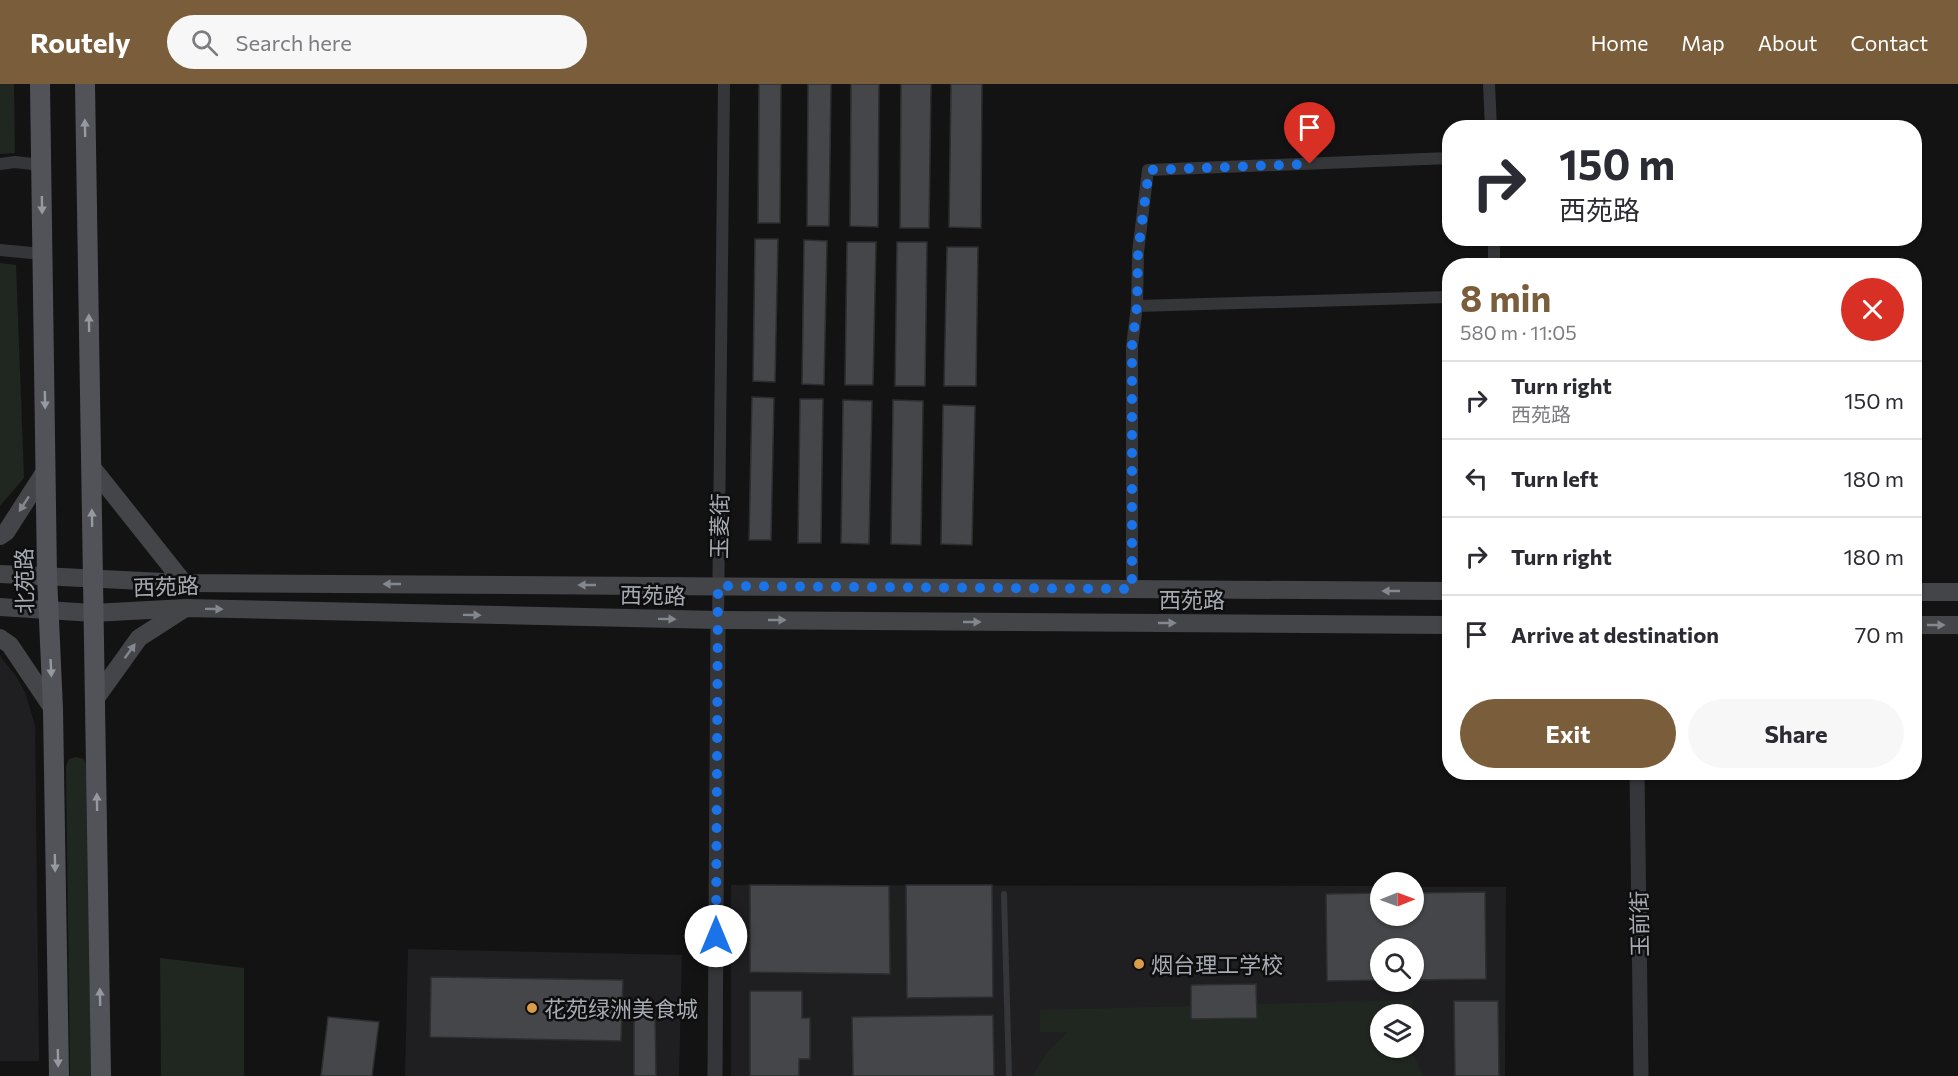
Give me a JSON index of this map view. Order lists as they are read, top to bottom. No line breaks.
{"streets":{"main road":["北苑路","西苑路"],"street":["玉菱街","玉前街"]},"crossings":[["玉菱街","西苑路"],["北苑路","西苑路"]],"places":["烟台理工学校","花苑绿洲美食城"],"north":"right","page":{"header":"Routely","search":"Search here","nav":["Home","Map","About","Contact"],"turn":["150 m","西苑路"],"heading":["8 min","580 m · 11:05"],"list":[{"name":"Turn right","note":"西苑路","value":"150 m"},{"name":"Turn left","value":"180 m"},{"name":"Turn right","value":"180 m"},{"name":"Arrive at destination","value":"70 m"}],"buttons":["Exit","Share"]}}
